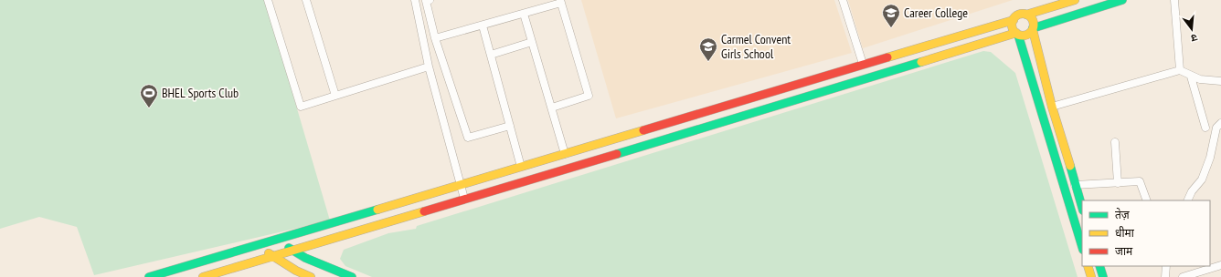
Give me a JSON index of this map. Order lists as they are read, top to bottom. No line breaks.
{"places":{"school or university":["Career College","Carmel Convent Girls School"],"sports":["BHEL Sports Club"]},"legend":["तेज़","धीमा","जाम"],"north":"bottom"}
